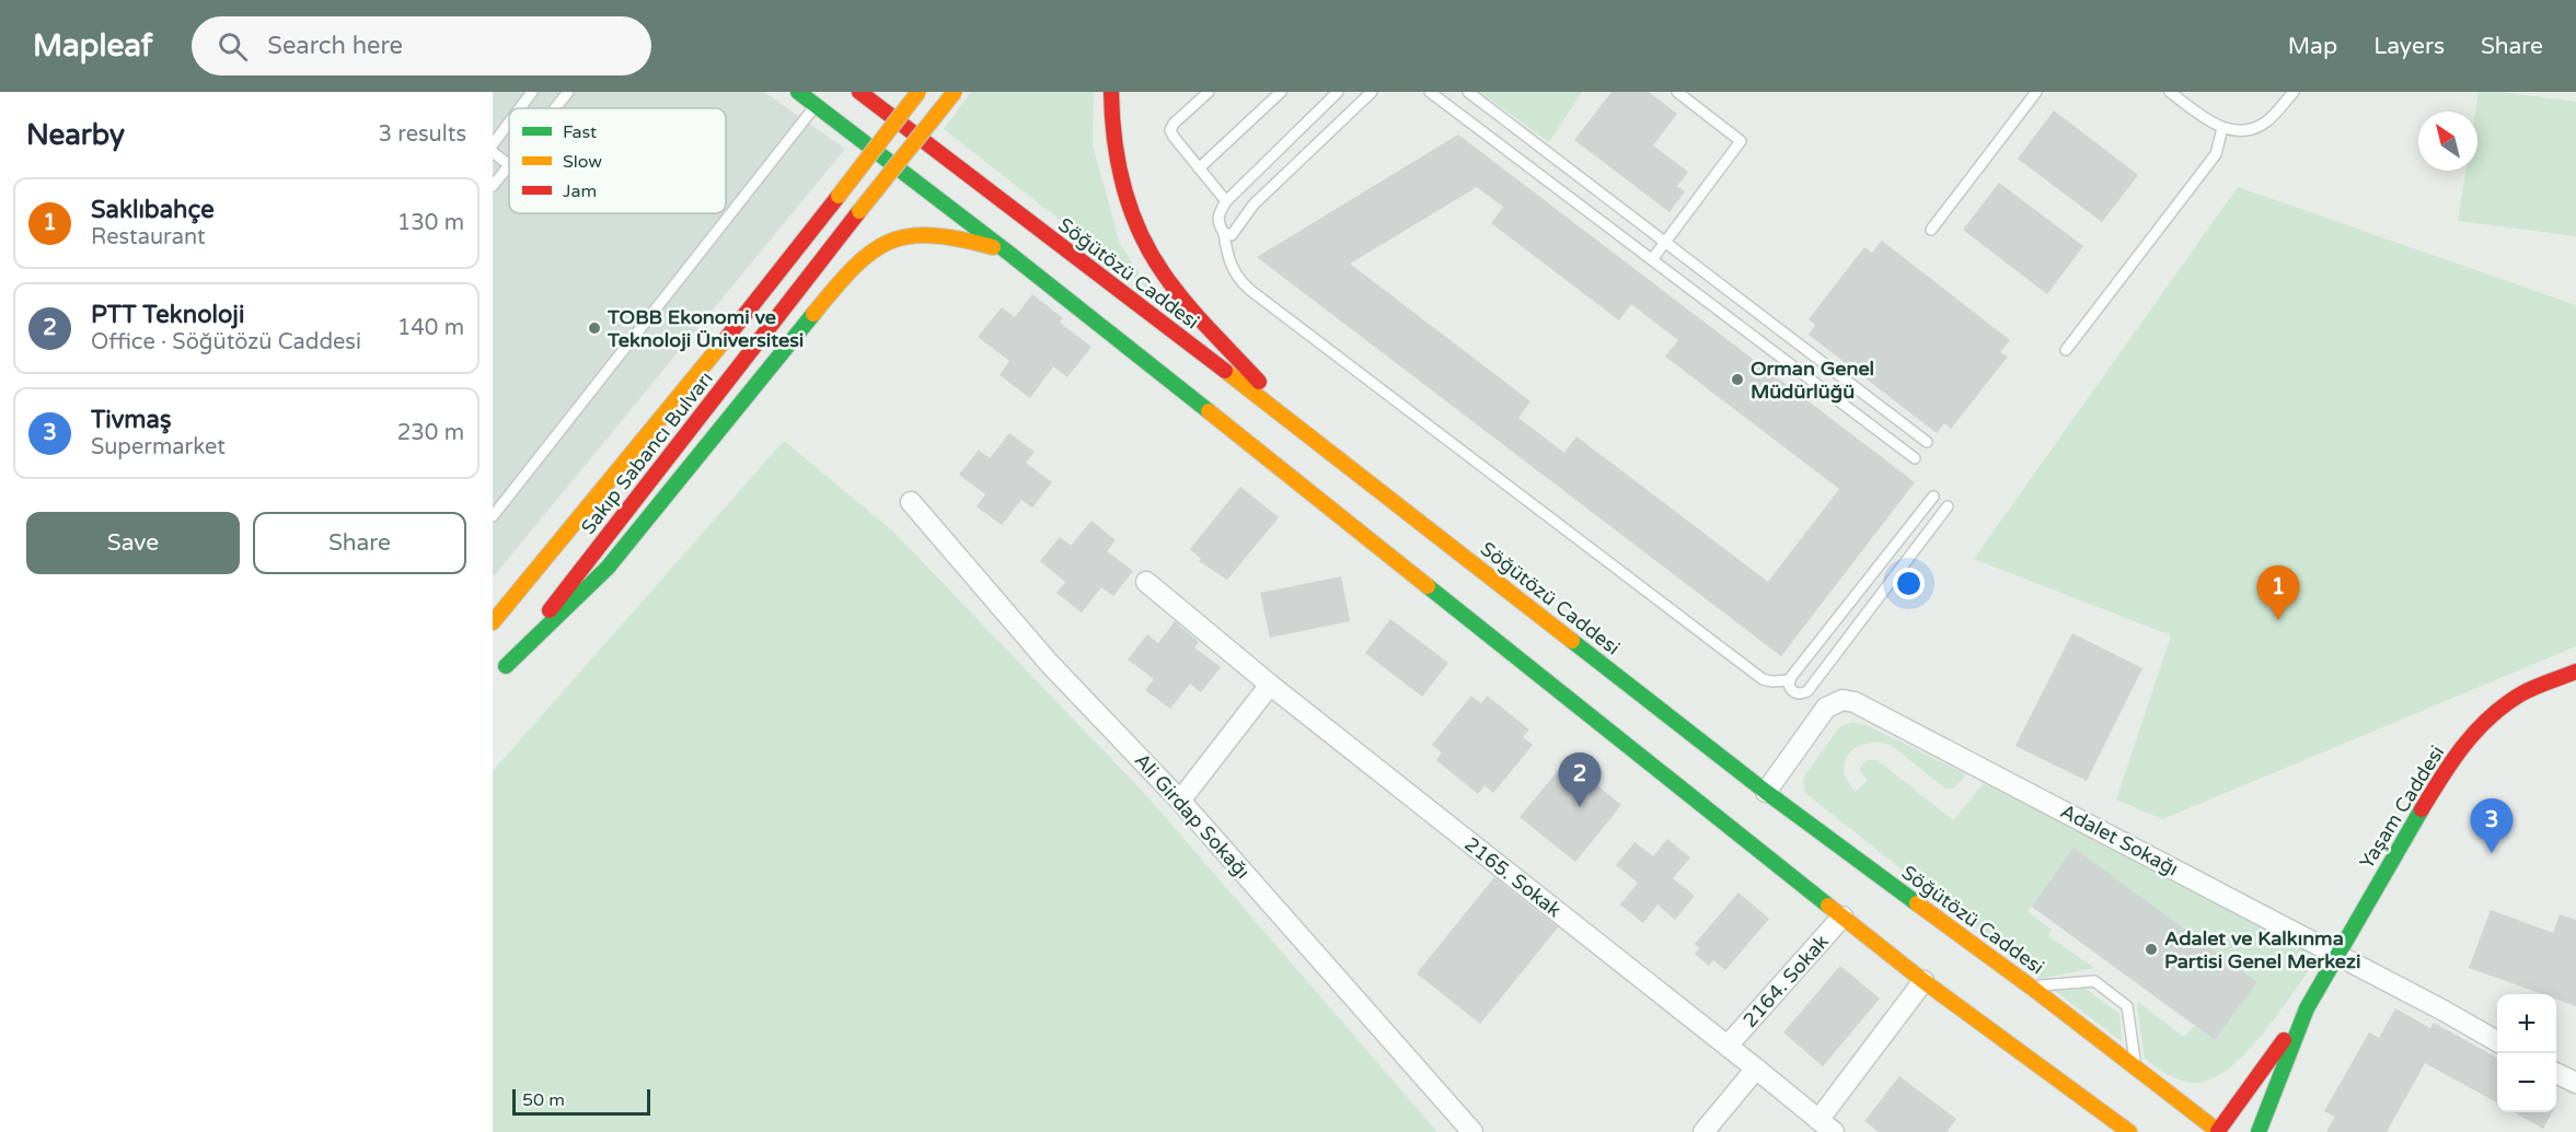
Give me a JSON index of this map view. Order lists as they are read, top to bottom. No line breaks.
{"streets":{"main road":["Söğütözü Caddesi","Sakıp Sabancı Bulvarı","Yaşam Caddesi"],"street":["Ali Girdap Sokağı","Adalet Sokağı","2165. Sokak","2164. Sokak"]},"crossings":[["Söğütözü Caddesi","Yaşam Caddesi"],["Söğütözü Caddesi","Adalet Sokağı"],["Yaşam Caddesi","Adalet Sokağı"],["2165. Sokak","2164. Sokak"]],"places":["TOBB Ekonomi ve Teknoloji Üniversitesi","Orman Genel Müdürlüğü","Adalet ve Kalkınma Partisi Genel Merkezi"],"legend":["Fast","Slow","Jam"],"scale_bar":"50 m","north":"top left","page":{"header":"Mapleaf","search":"Search here","nav":["Map","Layers","Share"],"heading":["Nearby","3 results"],"list":[{"mark":"1","name":"Saklıbahçe","note":"Restaurant","value":"130 m"},{"mark":"2","name":"PTT Teknoloji","note":"Office · Söğütözü Caddesi","value":"140 m"},{"mark":"3","name":"Tivmaş","note":"Supermarket","value":"230 m"}],"buttons":["Save","Share"],"pins":["1","2","3"],"map_buttons":["+","−"],"scale":"50 m"}}
